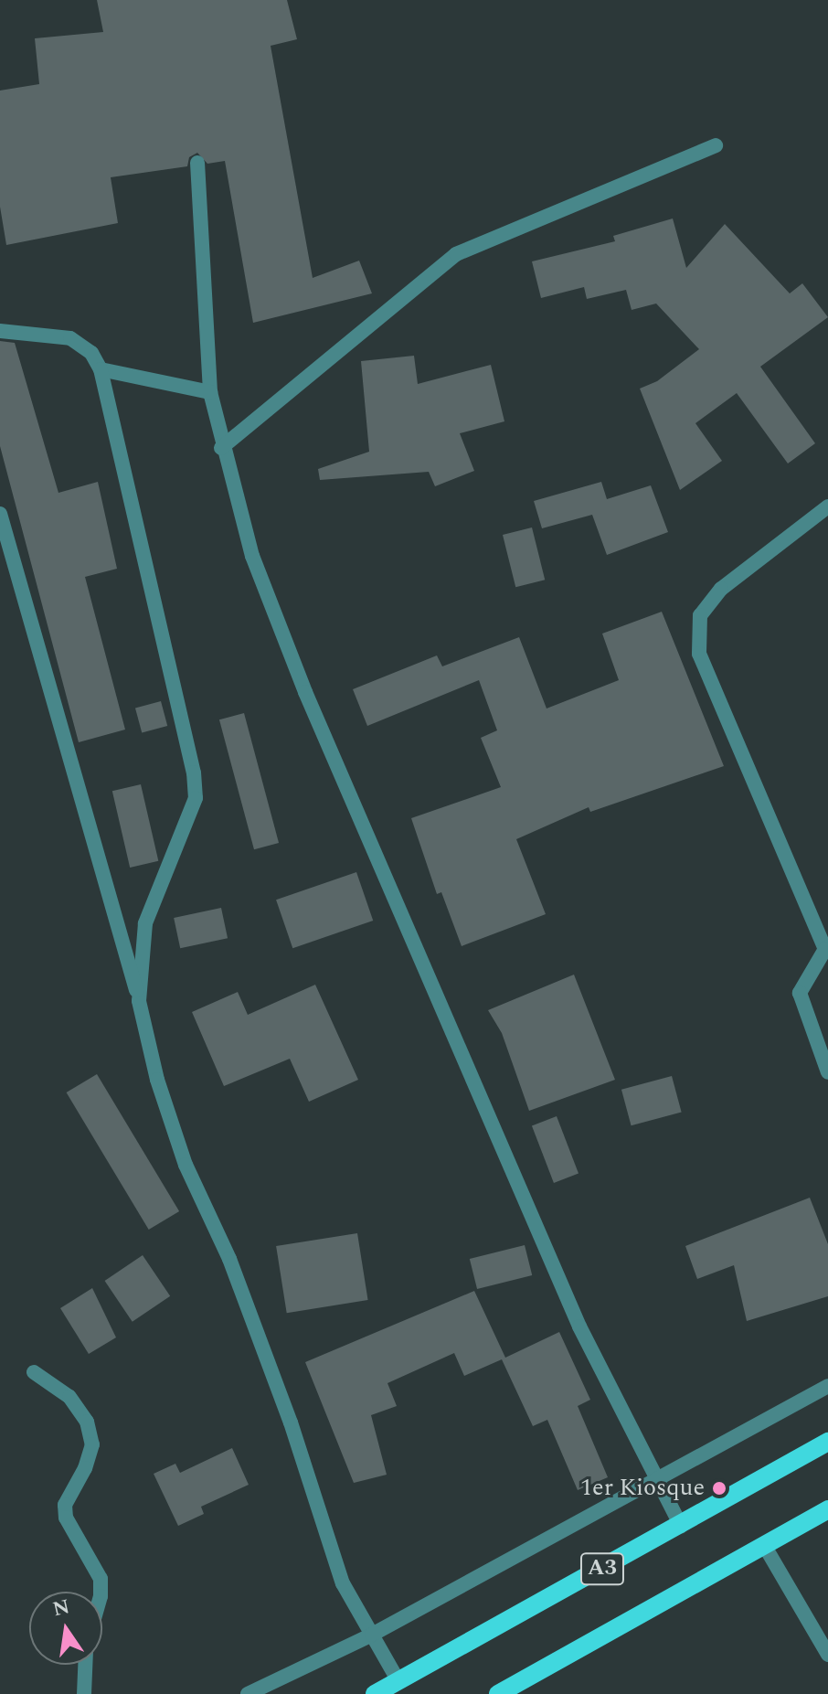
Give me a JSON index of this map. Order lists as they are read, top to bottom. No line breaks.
{"streets":{"main road":["A3"]},"places":["1er Kiosque"],"north":"top"}
